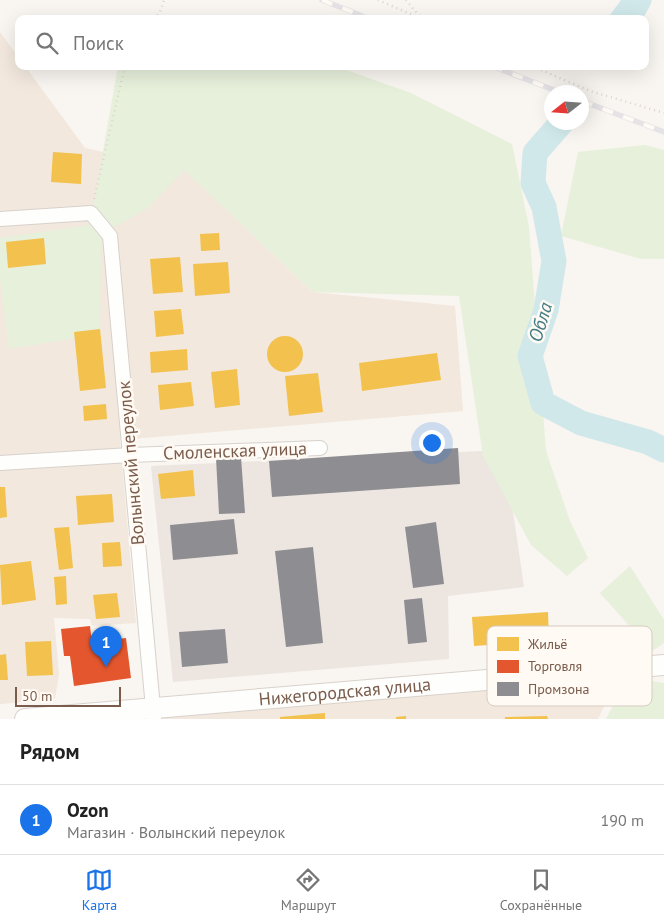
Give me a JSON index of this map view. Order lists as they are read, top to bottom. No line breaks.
{"streets":{"street":["Смоленская улица","Волынский переулок","Нижегородская улица"]},"crossings":[["Смоленская улица","Волынский переулок"],["Волынский переулок","Нижегородская улица"]],"water":["Обла"],"legend":["Жильё","Торговля","Промзона"],"scale_bar":"50 m","north":"left","page":{"search":"Поиск","pins":"1","scale":"50 m","heading":"Рядом","list":[{"mark":"1","name":"Ozon","note":"Магазин · Волынский переулок","value":"190 m"}],"nav":["Карта","Маршрут","Сохранённые"]}}
